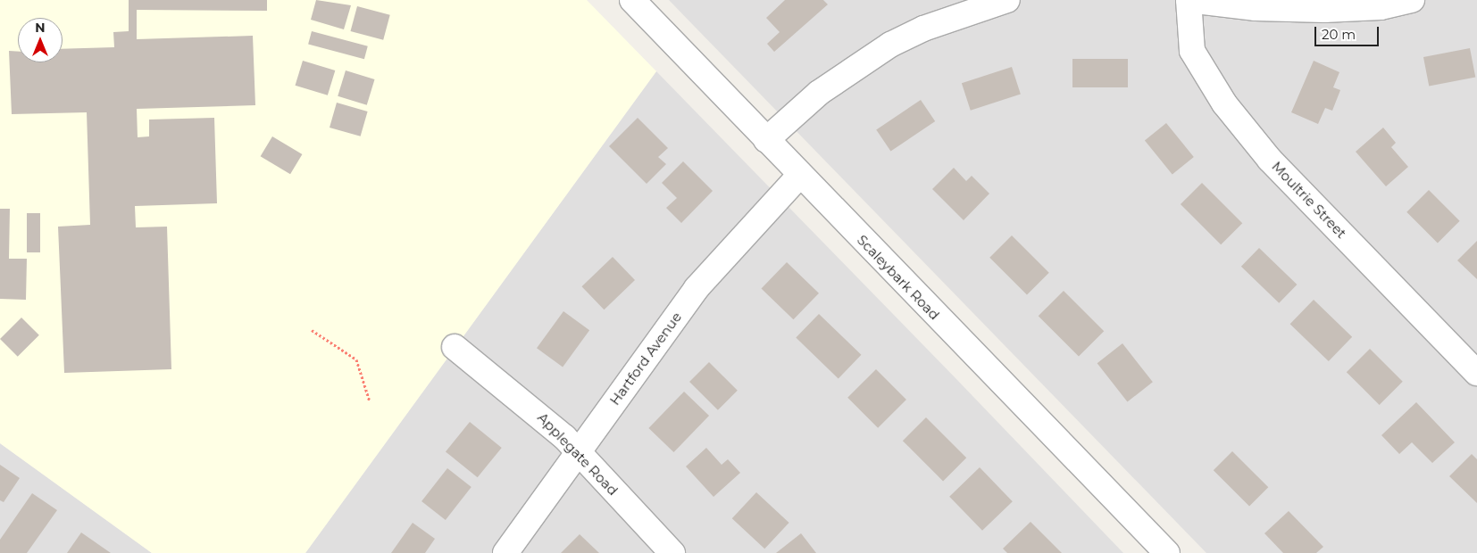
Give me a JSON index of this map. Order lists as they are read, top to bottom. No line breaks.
{"streets":{"street":["Moultrie Street","Scaleybark Road","Hartford Avenue","Applegate Road"]},"crossings":[["Scaleybark Road","Hartford Avenue"],["Hartford Avenue","Applegate Road"]],"scale_bar":"20 m","north":"top"}
